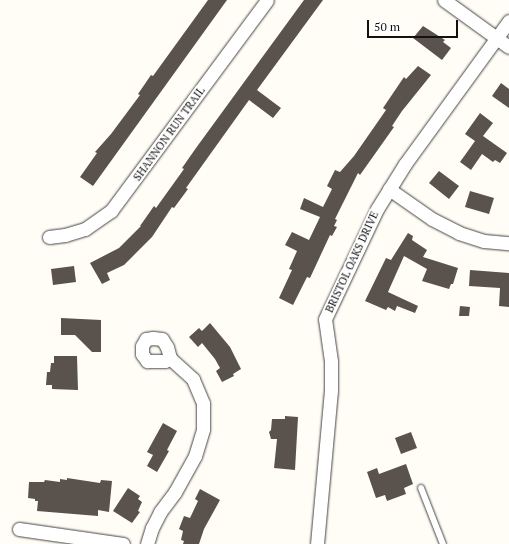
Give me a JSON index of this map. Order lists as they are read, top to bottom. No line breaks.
{"streets":{"street":["SHANNON RUN TRAIL","BRISTOL OAKS DRIVE"]},"scale_bar":"50 m"}
